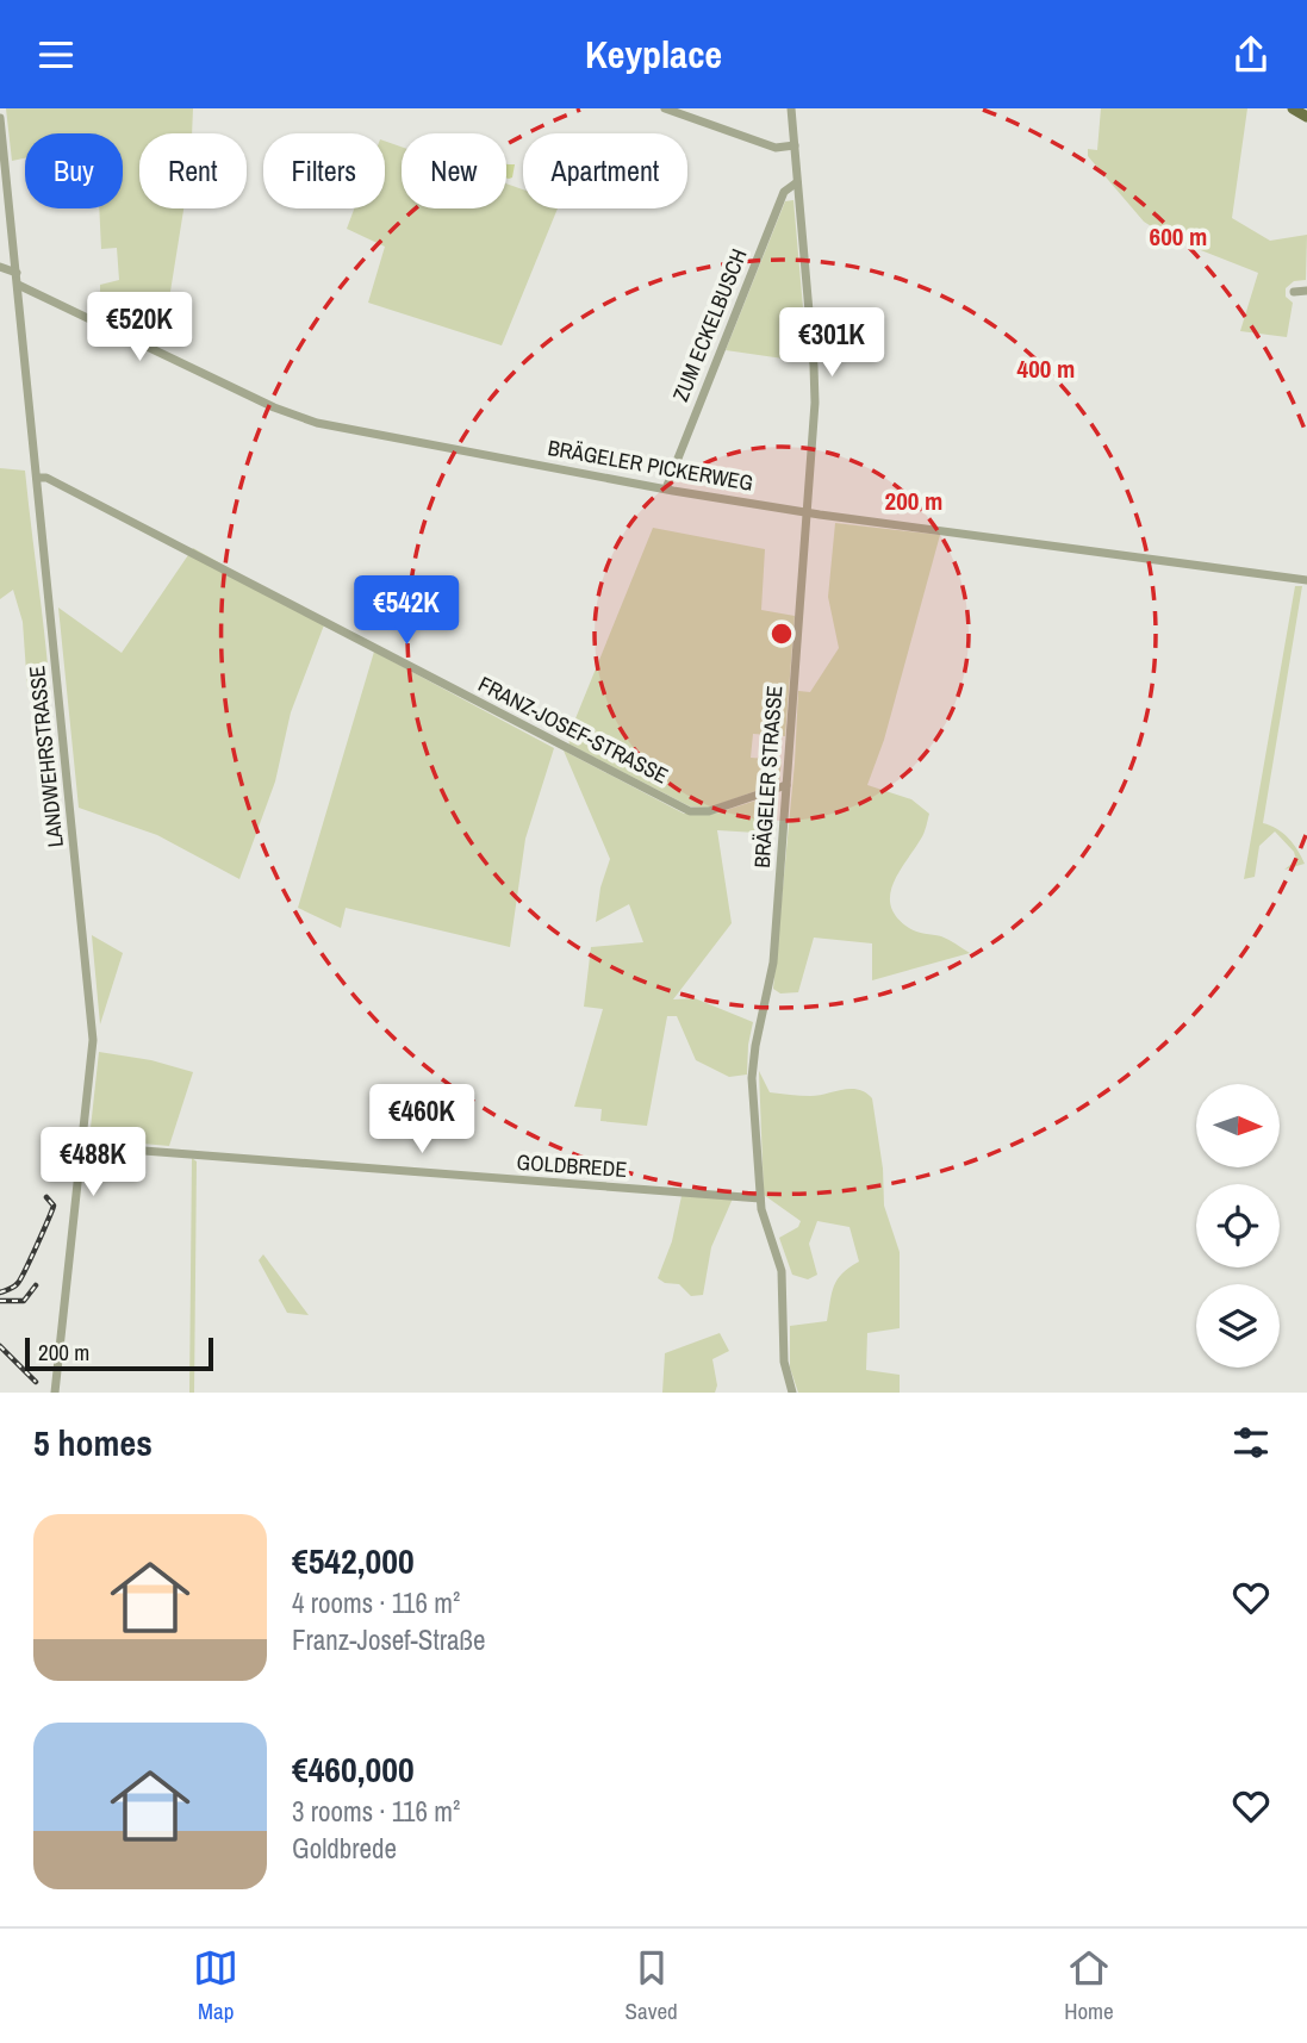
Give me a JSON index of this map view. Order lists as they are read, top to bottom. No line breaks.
{"streets":{"street":["ZUM ECKELBUSCH","BRÄGELER PICKERWEG","FRANZ-JOSEF-STRASSE","LANDWEHRSTRASSE","BRÄGELER STRASSE","GOLDBREDE"]},"crossings":[["ZUM ECKELBUSCH","BRÄGELER PICKERWEG"],["ZUM ECKELBUSCH","BRÄGELER STRASSE"],["BRÄGELER PICKERWEG","LANDWEHRSTRASSE"],["BRÄGELER PICKERWEG","BRÄGELER STRASSE"],["FRANZ-JOSEF-STRASSE","LANDWEHRSTRASSE"],["FRANZ-JOSEF-STRASSE","BRÄGELER STRASSE"],["LANDWEHRSTRASSE","GOLDBREDE"],["BRÄGELER STRASSE","GOLDBREDE"]],"scale_bar":"200 m","north":"right","page":{"header":"Keyplace","chip":["Buy","Rent","Filters","New","Apartment"],"price":["€520K","€301K","€542K","€460K","€488K"],"scale":"200 m","heading":"5 homes","list":[{"name":"€542,000","note":"4 rooms · 116 m² · Franz-Josef-Straße"},{"name":"€460,000","note":"3 rooms · 116 m² · Goldbrede"}],"tabs":["Map","Saved","Home"]},"rings":["600 m","400 m","200 m"]}
